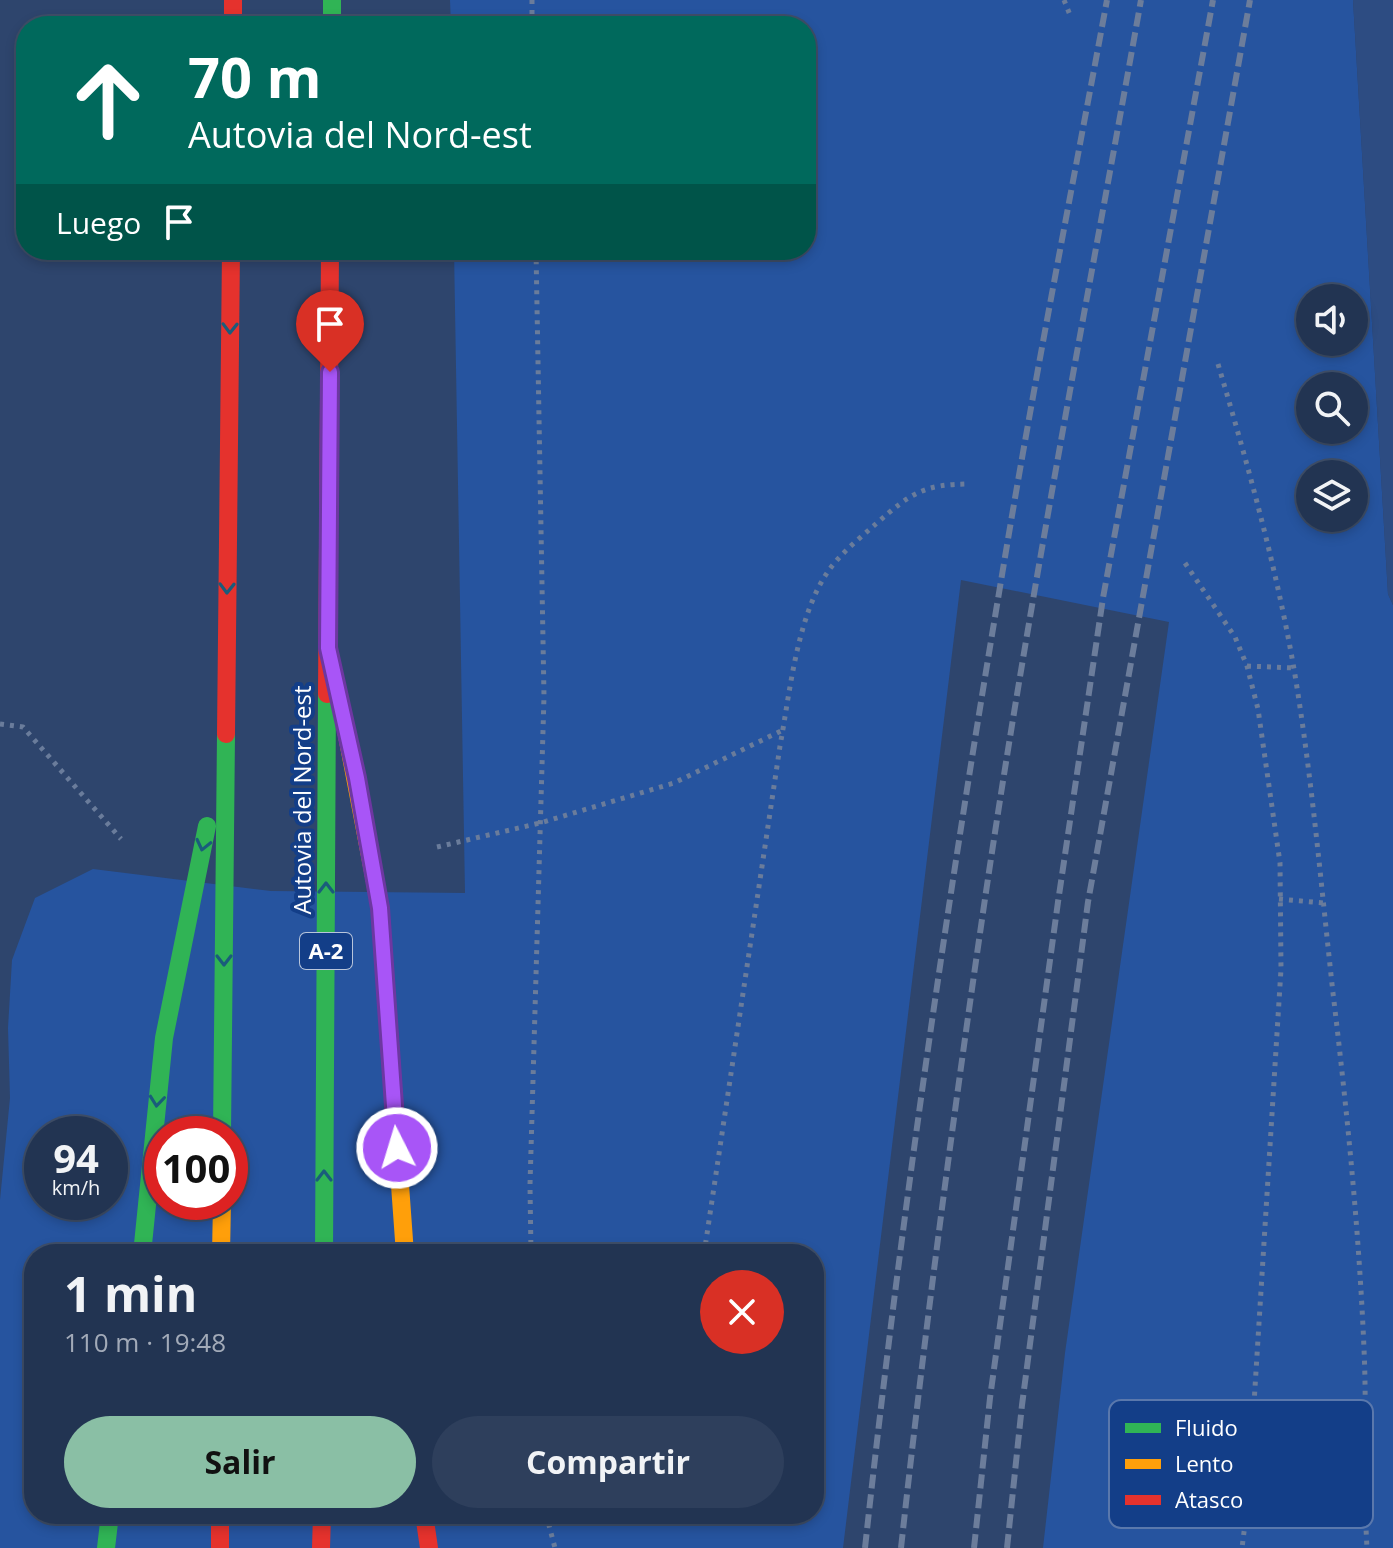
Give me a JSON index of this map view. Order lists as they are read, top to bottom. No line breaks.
{"streets":{"highway":["Autovia del Nord-est","A-2"]},"legend":["Fluido","Lento","Atasco"],"page":{"turn":["70 m","Autovia del Nord-est"],"then":"Luego","speed":"94 km/h","limit":"100","heading":["1 min","110 m · 19:48"],"buttons":["Salir","Compartir"]}}
